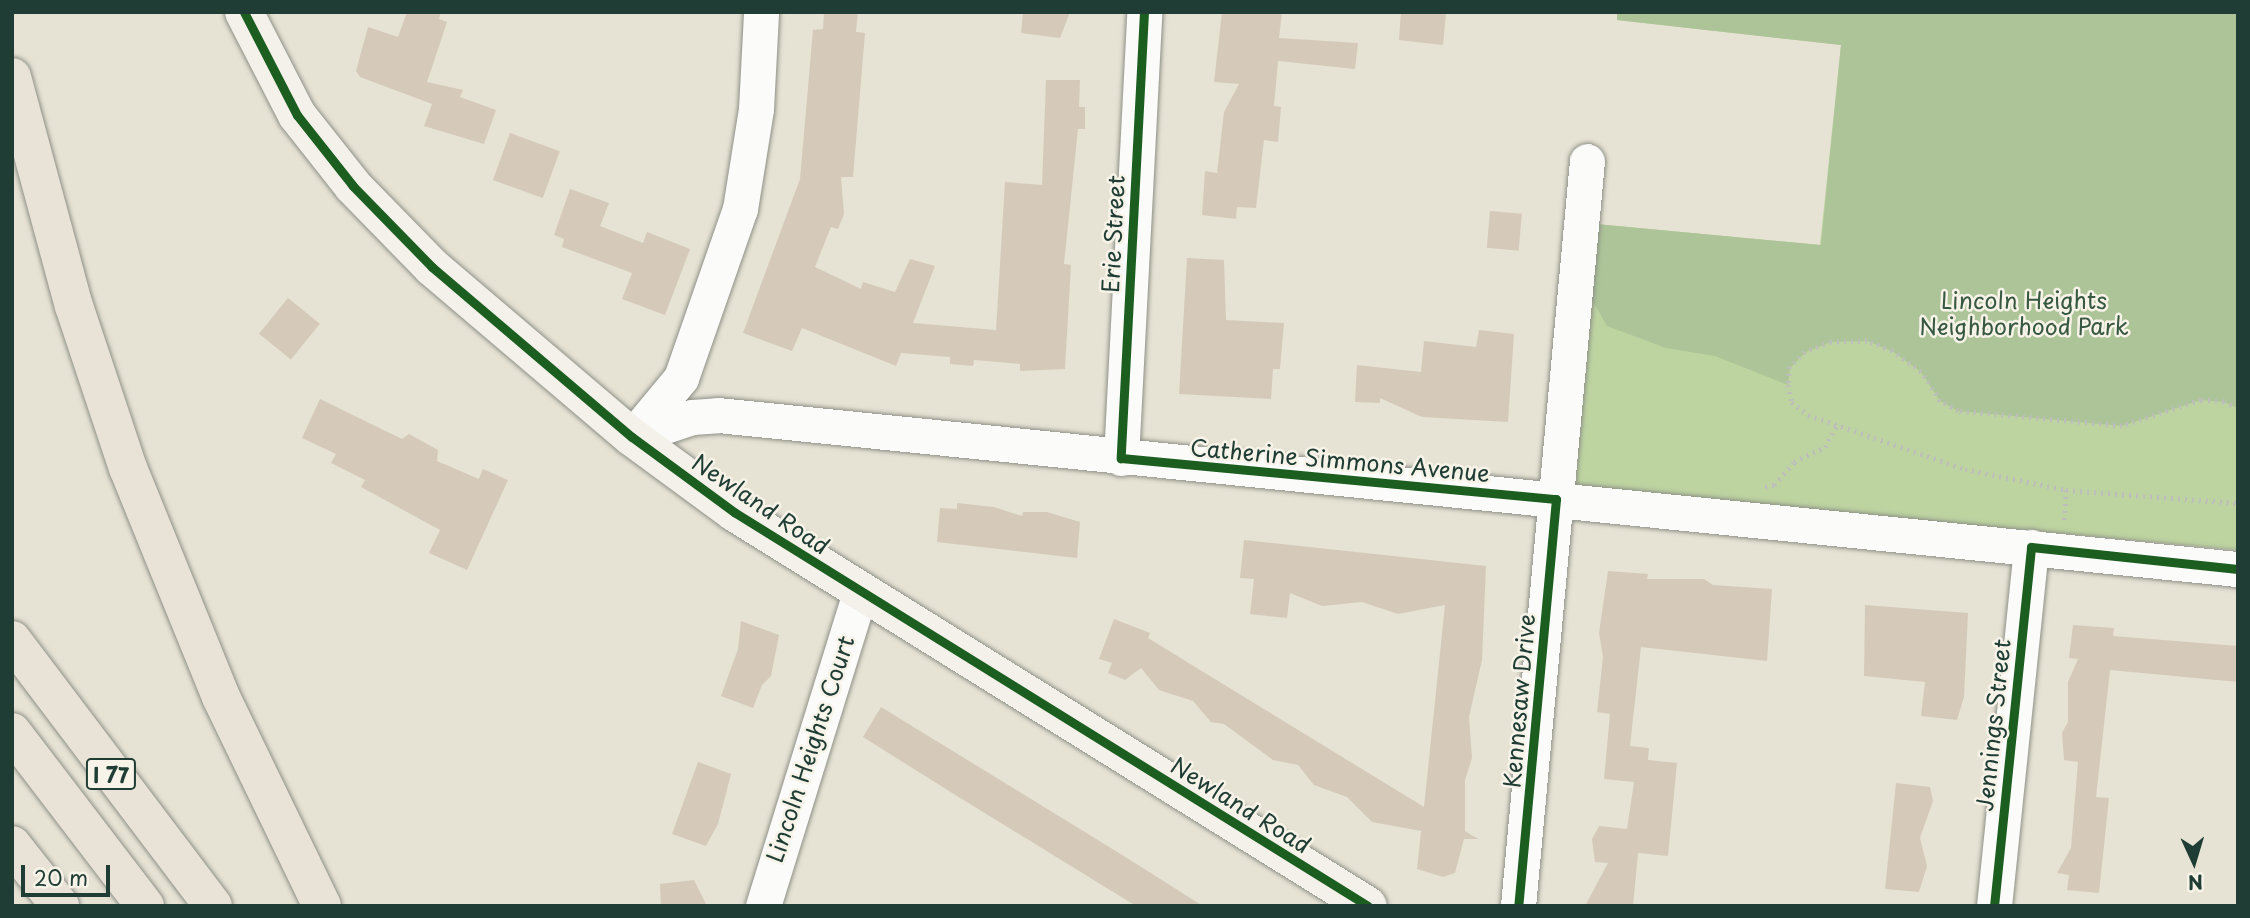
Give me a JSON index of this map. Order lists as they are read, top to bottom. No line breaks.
{"streets":{"highway":["I 77"],"street":["Erie Street","Catherine Simmons Avenue","Newland Road","Kennesaw Drive","Jennings Street","Lincoln Heights Court"]},"crossings":[["Erie Street","Catherine Simmons Avenue"],["Catherine Simmons Avenue","Newland Road"],["Catherine Simmons Avenue","Kennesaw Drive"],["Catherine Simmons Avenue","Jennings Street"],["Newland Road","Lincoln Heights Court"]],"parks":["Lincoln Heights Neighborhood Park"],"scale_bar":"20 m","north":"bottom"}
